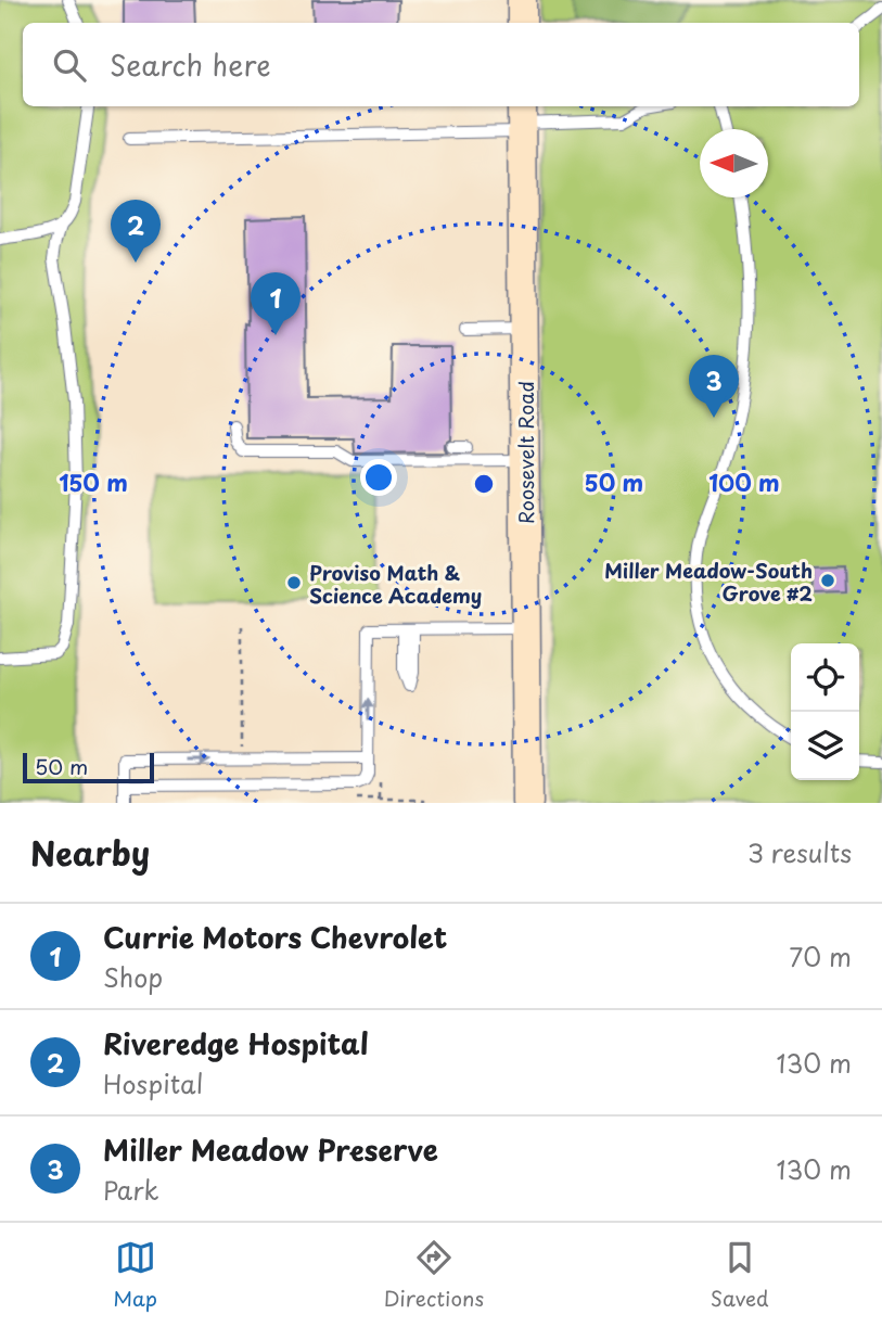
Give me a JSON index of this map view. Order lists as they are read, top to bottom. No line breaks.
{"streets":{"main road":["Roosevelt Road"]},"places":["Miller Meadow-South Grove #2","Proviso Math & Science Academy"],"scale_bar":"50 m","north":"left","page":{"search":"Search here","pins":["2","1","3"],"scale":"50 m","heading":["Nearby","3 results"],"list":[{"mark":"1","name":"Currie Motors Chevrolet","note":"Shop","value":"70 m"},{"mark":"2","name":"Riveredge Hospital","note":"Hospital","value":"130 m"},{"mark":"3","name":"Miller Meadow Preserve","note":"Park","value":"130 m"}],"nav":["Map","Directions","Saved"]},"rings":["50 m","100 m","150 m"]}
